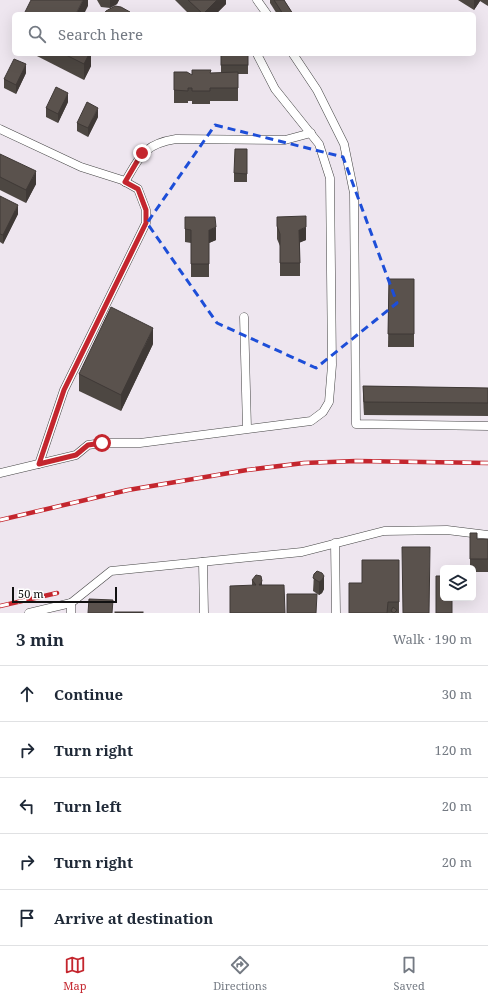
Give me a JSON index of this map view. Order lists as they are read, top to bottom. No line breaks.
{"scale_bar":"50 m","page":{"search":"Search here","scale":"50 m","heading":["3 min","Walk · 190 m"],"list":[["Continue","30 m"],["Turn right","120 m"],["Turn left","20 m"],["Turn right","20 m"],"Arrive at destination"],"nav":["Map","Directions","Saved"]}}
